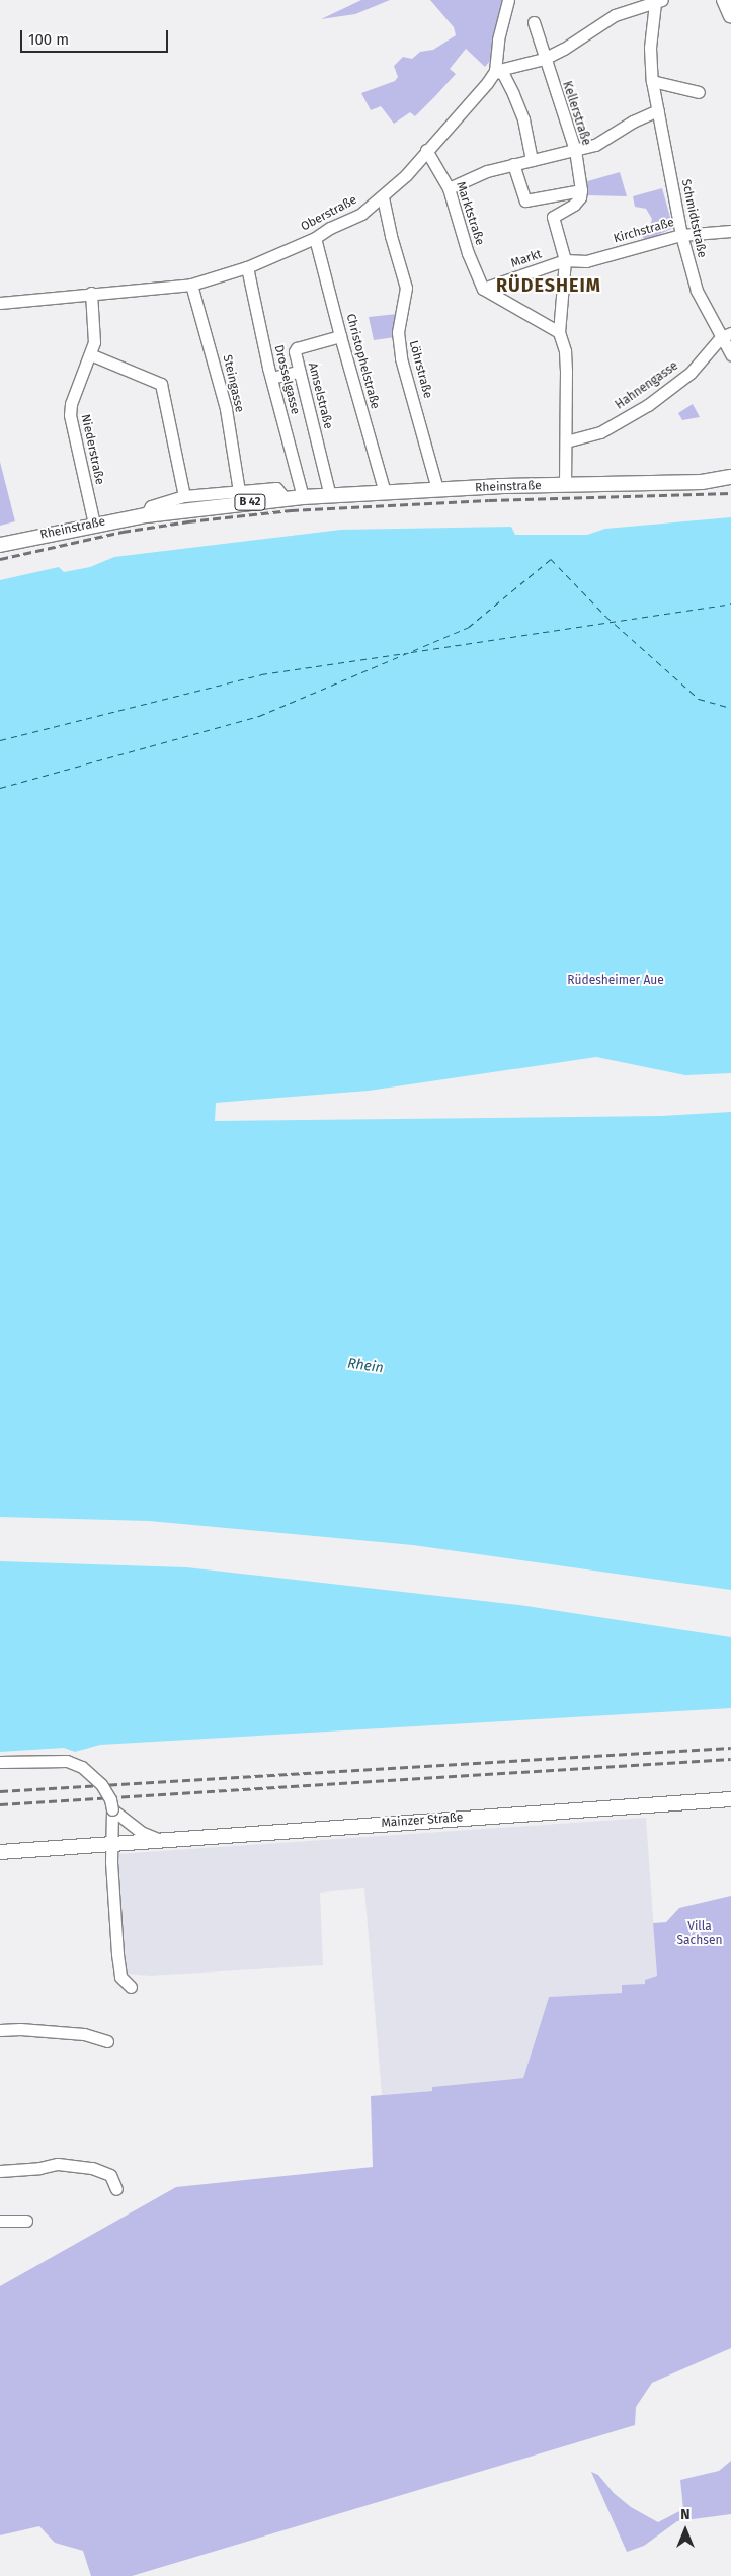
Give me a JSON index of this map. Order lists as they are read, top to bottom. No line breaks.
{"streets":{"main road":["Rheinstraße","B 42","Mainzer Straße"],"street":["Kellerstraße","Oberstraße","Marktstraße","Schmidtstraße","Kirchstraße","Markt","Christophelstraße","Löhrstraße","Drosselgasse","Steingasse","Hahnengasse","Amselstraße","Niederstraße"]},"crossings":[["Oberstraße","Marktstraße"],["Oberstraße","Christophelstraße"],["Oberstraße","Löhrstraße"],["Oberstraße","Drosselgasse"],["Oberstraße","Steingasse"],["Oberstraße","Niederstraße"],["Marktstraße","Markt"],["Schmidtstraße","Kirchstraße"],["Schmidtstraße","Hahnengasse"],["Kirchstraße","Markt"],["Christophelstraße","Amselstraße"],["Christophelstraße","Rheinstraße"],["Löhrstraße","Rheinstraße"],["Drosselgasse","Rheinstraße"],["Steingasse","Rheinstraße"],["Amselstraße","Rheinstraße"],["Niederstraße","Rheinstraße"]],"districts":["RÜDESHEIM"],"water":["Rhein"],"parks":["Rüdesheimer Aue","Villa Sachsen"],"scale_bar":"100 m","north":"top"}
